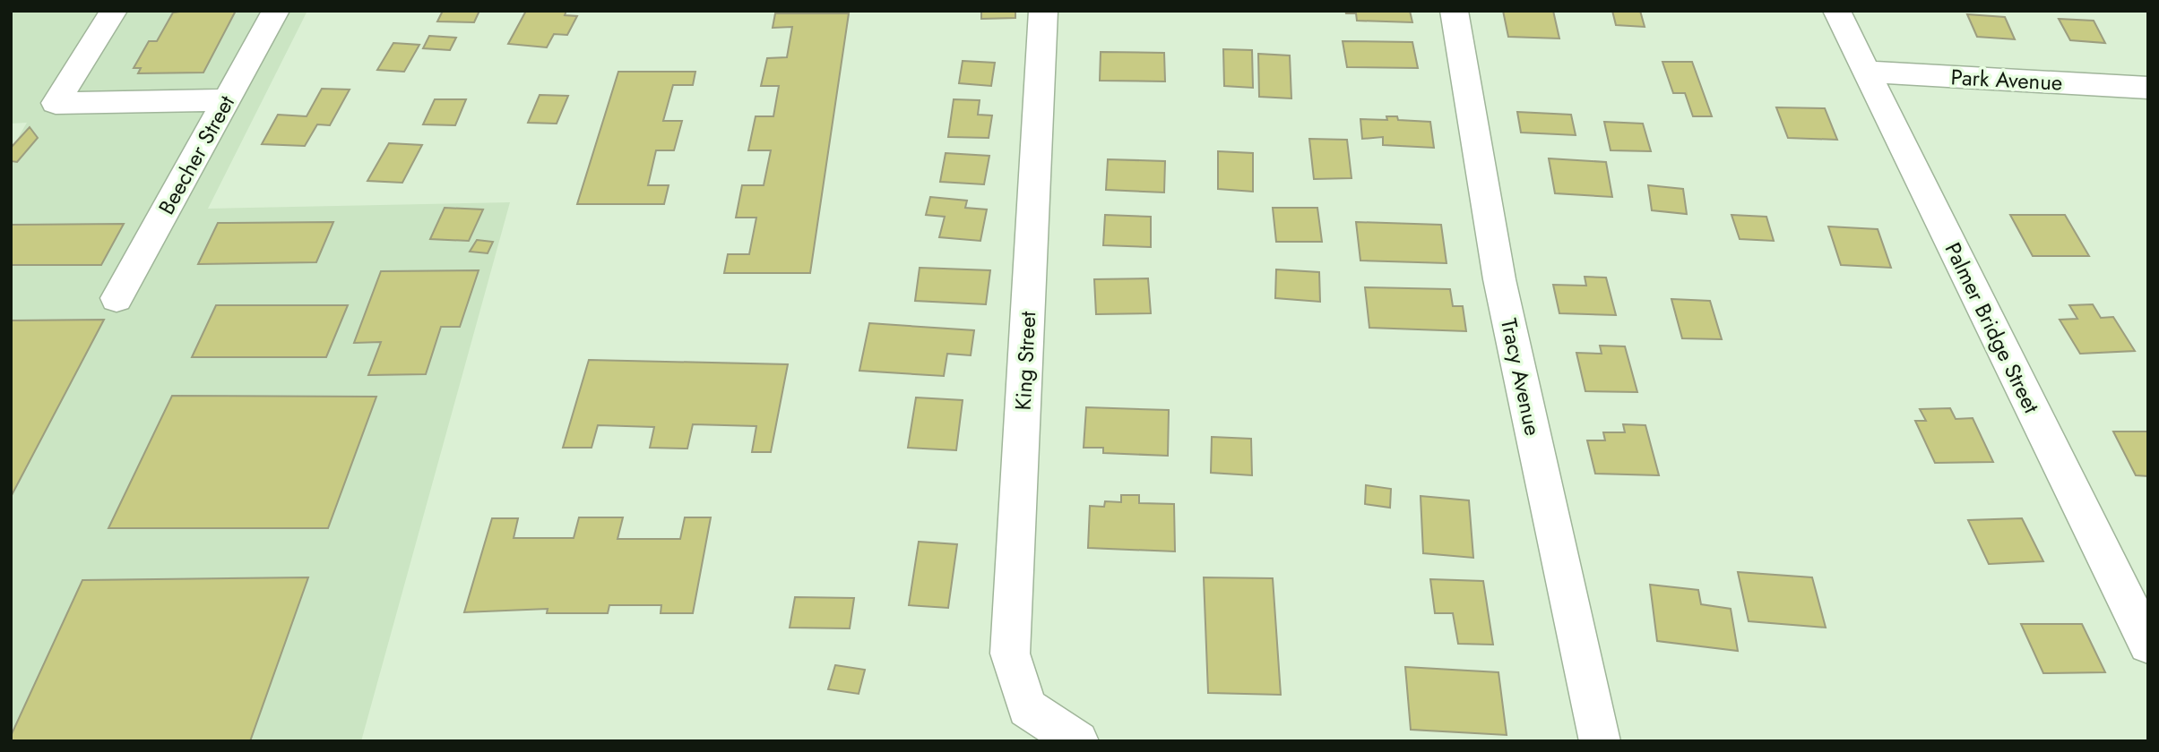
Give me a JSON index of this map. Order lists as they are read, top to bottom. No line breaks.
{"streets":{"street":["Park Avenue","Beecher Street","Palmer Bridge Street","King Street","Tracy Avenue"]},"crossings":[["Park Avenue","Palmer Bridge Street"]]}
